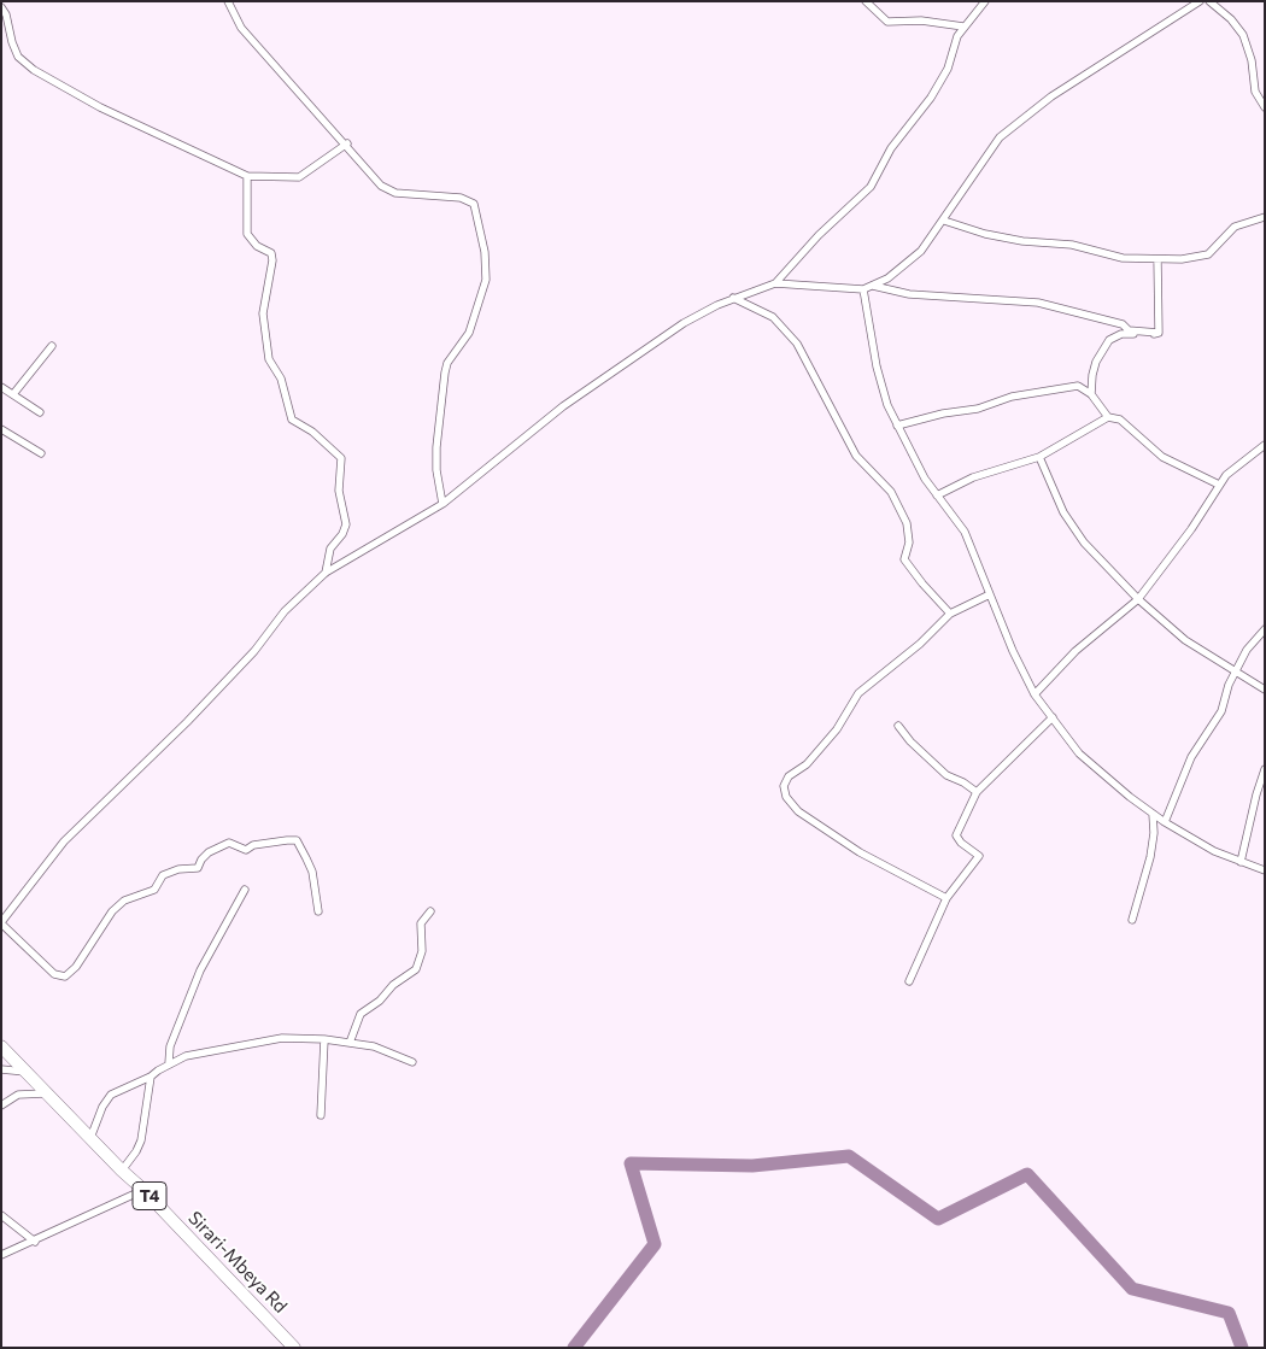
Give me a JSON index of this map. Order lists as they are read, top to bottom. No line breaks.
{"streets":{"highway":["T4","Sirari-Mbeya Rd"]}}
